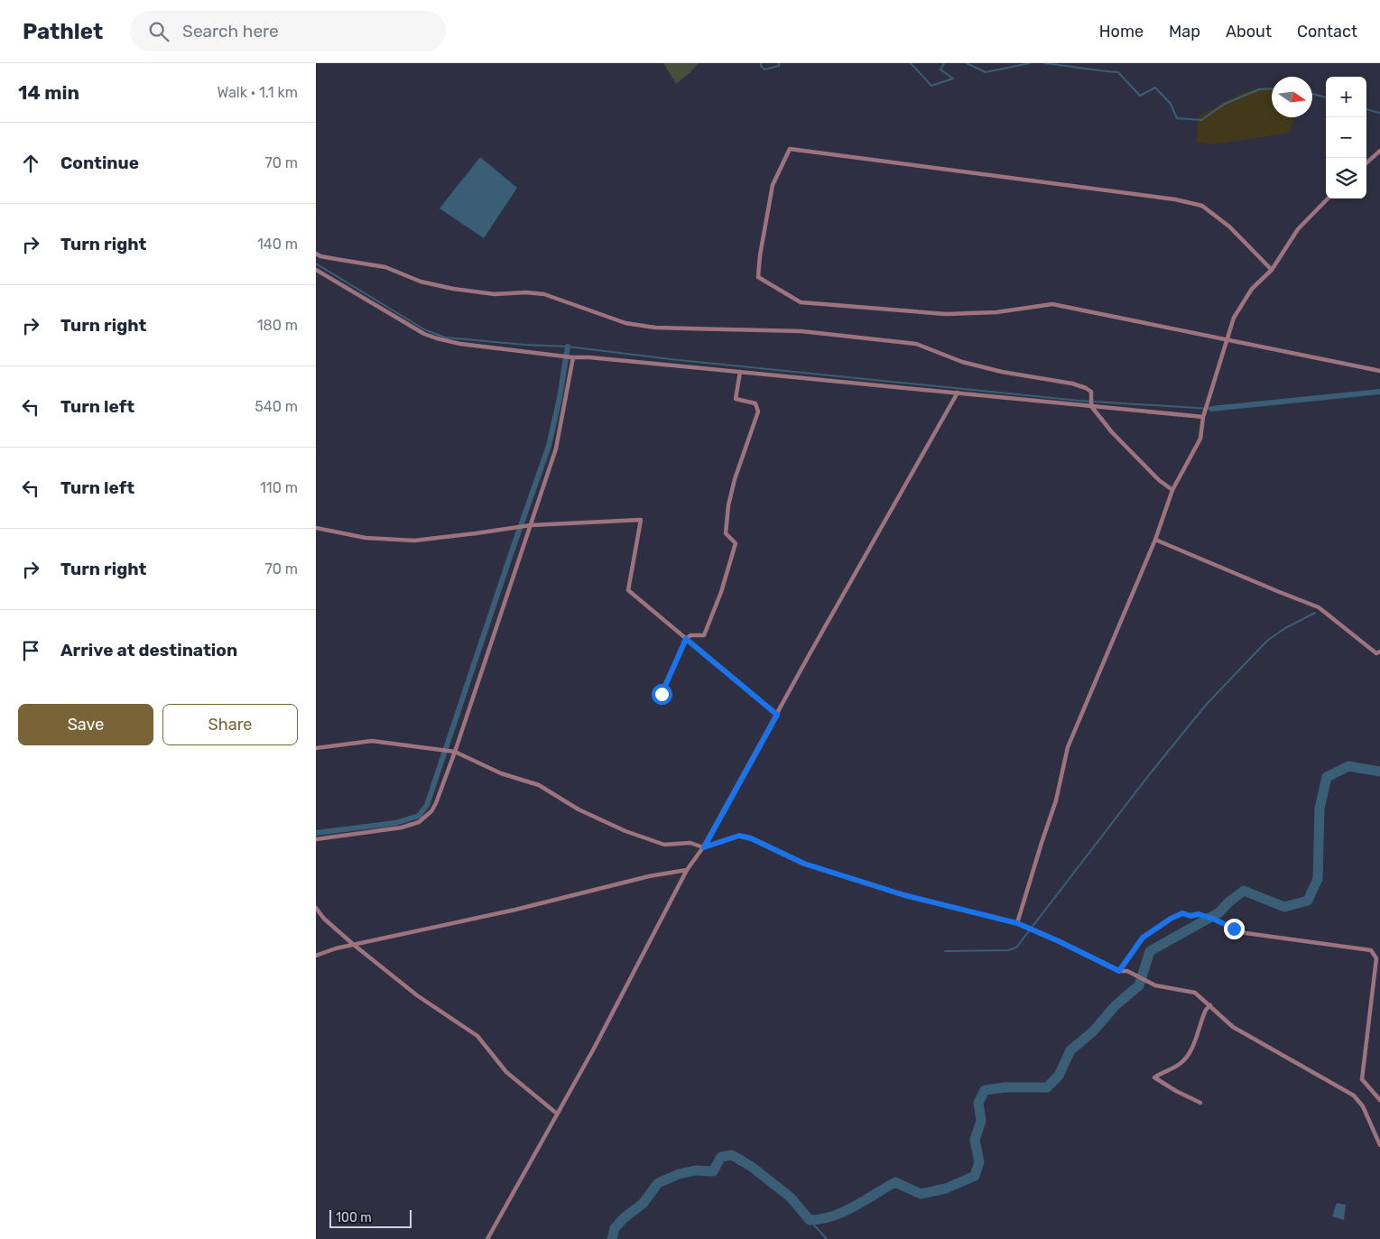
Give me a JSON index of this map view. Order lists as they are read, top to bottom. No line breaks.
{"scale_bar":"100 m","north":"right","page":{"header":"Pathlet","search":"Search here","nav":["Home","Map","About","Contact"],"heading":["14 min","Walk · 1.1 km"],"map_buttons":["+","−"],"list":[["Continue","70 m"],["Turn right","140 m"],["Turn right","180 m"],["Turn left","540 m"],["Turn left","110 m"],["Turn right","70 m"],"Arrive at destination"],"buttons":["Save","Share"],"scale":"100 m"}}
